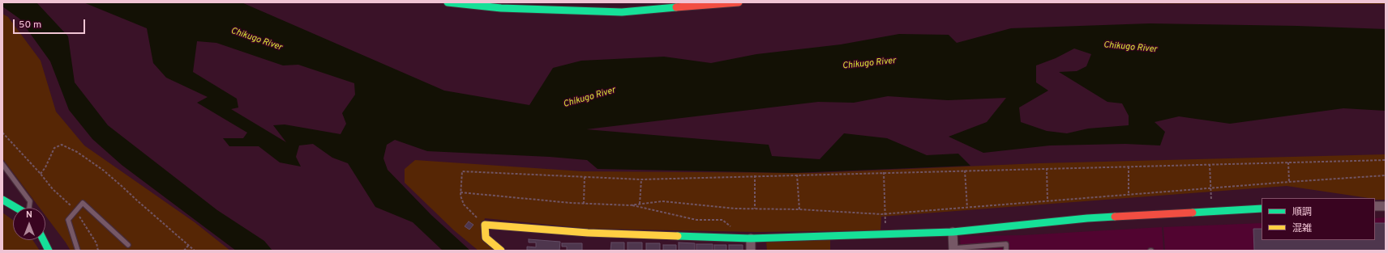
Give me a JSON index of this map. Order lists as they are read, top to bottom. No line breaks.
{"water":["Chikugo River"],"legend":["順調","混雑"],"scale_bar":"50 m","north":"top"}
